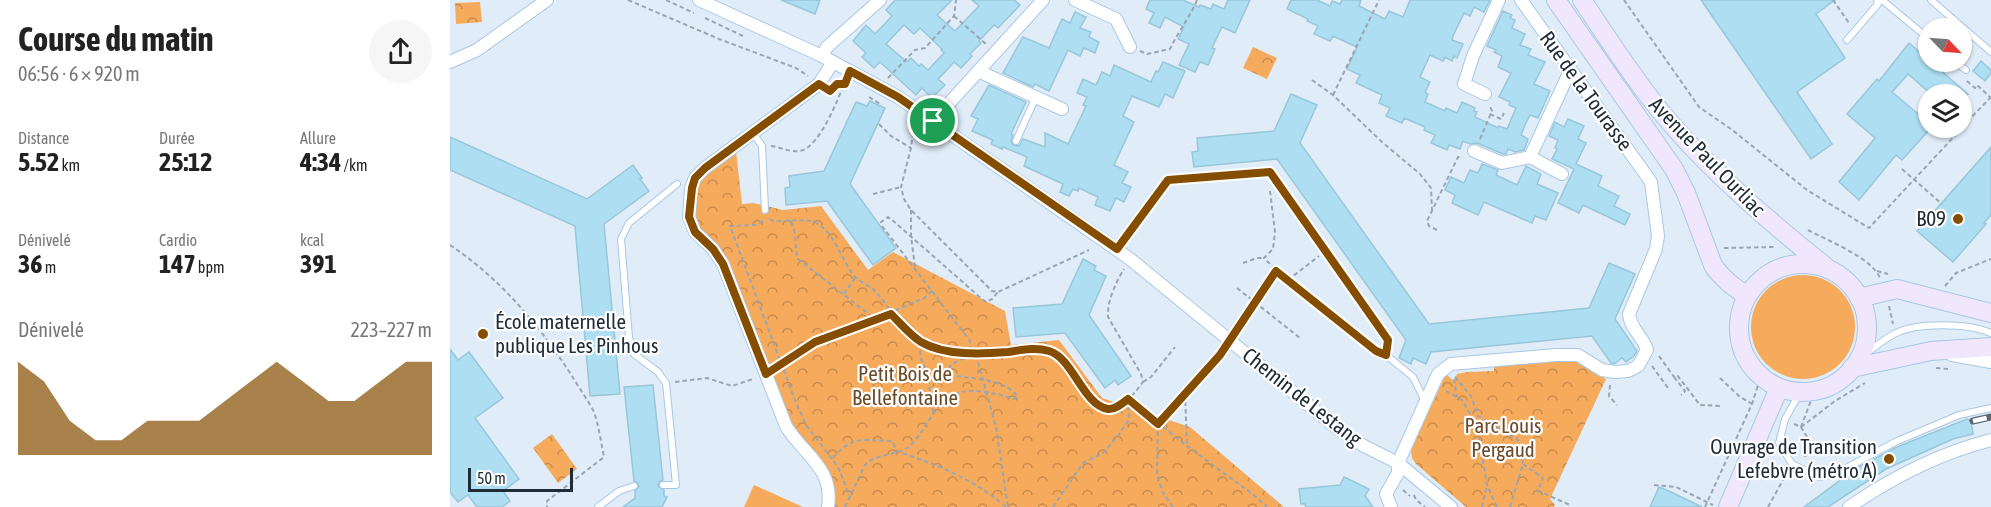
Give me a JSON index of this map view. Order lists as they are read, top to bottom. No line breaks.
{"streets":{"main road":["Avenue Paul Ourliac"],"street":["Rue de la Tourasse","Chemin de Lestang"]},"parks":["Petit Bois de Bellefontaine","Parc Louis Pergaud"],"places":["B09","École maternelle publique Les Pinhous","Ouvrage de Transition Lefebvre (métro A)"],"scale_bar":"50 m","north":"bottom right","page":{"heading":["Course du matin","06:56 · 6 × 920 m"],"stats":[["Distance","5.52 km"],["Durée","25:12"],["Allure","4:34 /km"],["Dénivelé","36 m"],["Cardio","147 bpm"],["kcal","391"]],"chart":["Dénivelé","223–227 m"],"scale":"50 m"}}
